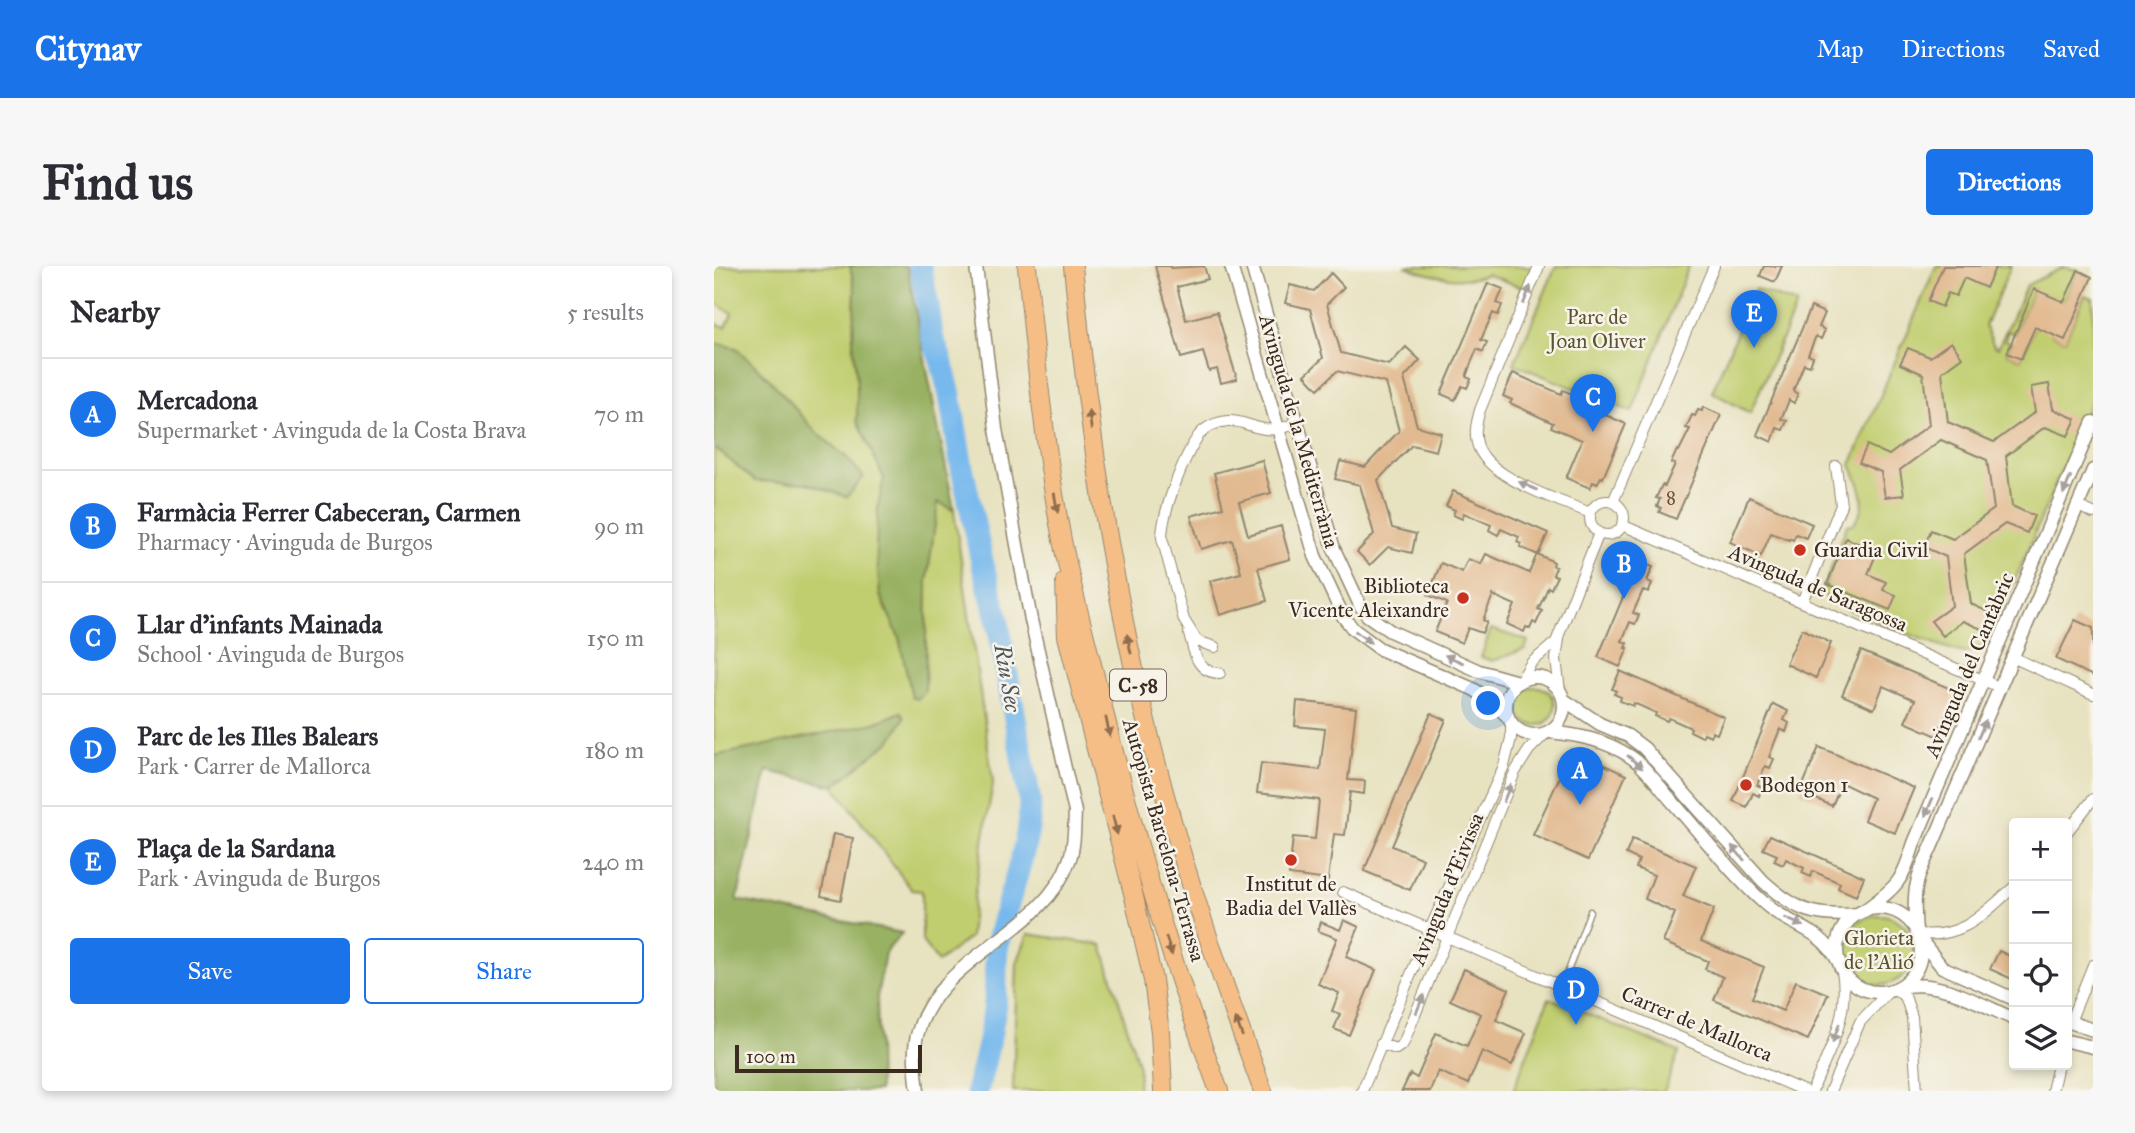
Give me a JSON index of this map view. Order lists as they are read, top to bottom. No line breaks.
{"streets":{"highway":["C-58","Autopista Barcelona-Terrassa"],"street":["Avinguda de la Mediterrània","Avinguda de Saragossa","Avinguda del Cantàbric","Avinguda d'Eivissa","Carrer de Mallorca"]},"crossings":[["Avinguda de la Mediterrània","Avinguda d'Eivissa"],["Avinguda de Saragossa","Avinguda del Cantàbric"],["Avinguda d'Eivissa","Carrer de Mallorca"]],"water":["Riu Sec"],"parks":["Parc de Joan Oliver","Glorieta de l'Alió"],"places":["Guardia Civil","Biblioteca Vicente Aleixandre","Bodegon 1","Institut de Badia del Vallès"],"house_numbers":["8"],"scale_bar":"100 m","page":{"header":"Citynav","nav":["Map","Directions","Saved"],"buttons":["Directions",["Save","Share"]],"title":"Find us","heading":["Nearby","5 results"],"pins":["E","C","B","A","D"],"list":[{"mark":"A","name":"Mercadona","note":"Supermarket · Avinguda de la Costa Brava","value":"70 m"},{"mark":"B","name":"Farmàcia Ferrer Cabeceran, Carmen","note":"Pharmacy · Avinguda de Burgos","value":"90 m"},{"mark":"C","name":"Llar d'infants Mainada","note":"School · Avinguda de Burgos","value":"150 m"},{"mark":"D","name":"Parc de les Illes Balears","note":"Park · Carrer de Mallorca","value":"180 m"},{"mark":"E","name":"Plaça de la Sardana","note":"Park · Avinguda de Burgos","value":"240 m"}],"map_buttons":["+","−"],"scale":"100 m"}}
